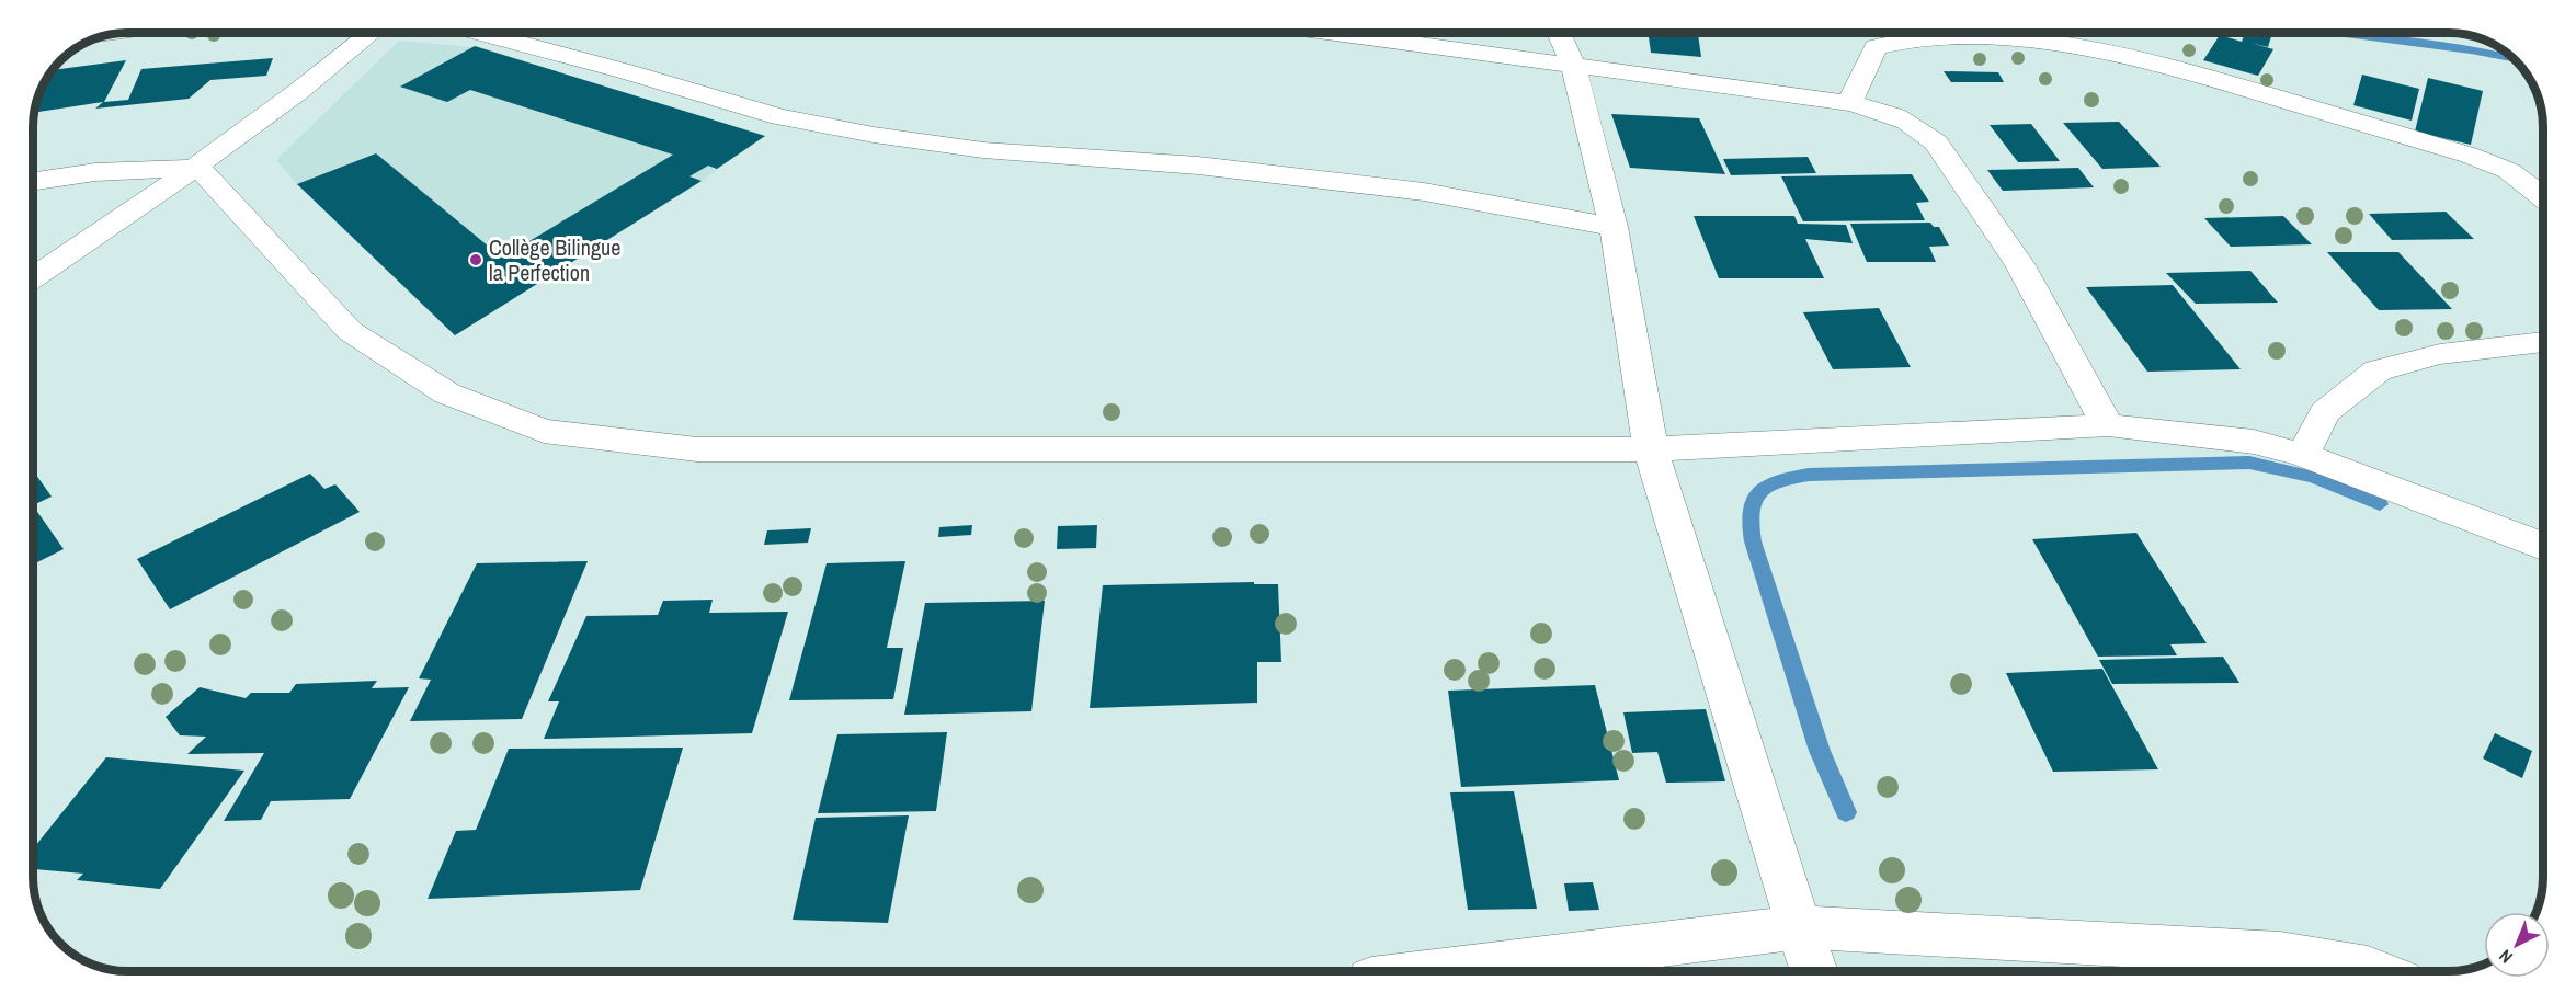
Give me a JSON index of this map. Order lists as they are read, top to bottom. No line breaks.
{"places":["Collège Bilingue la Perfection"],"north":"bottom left"}
